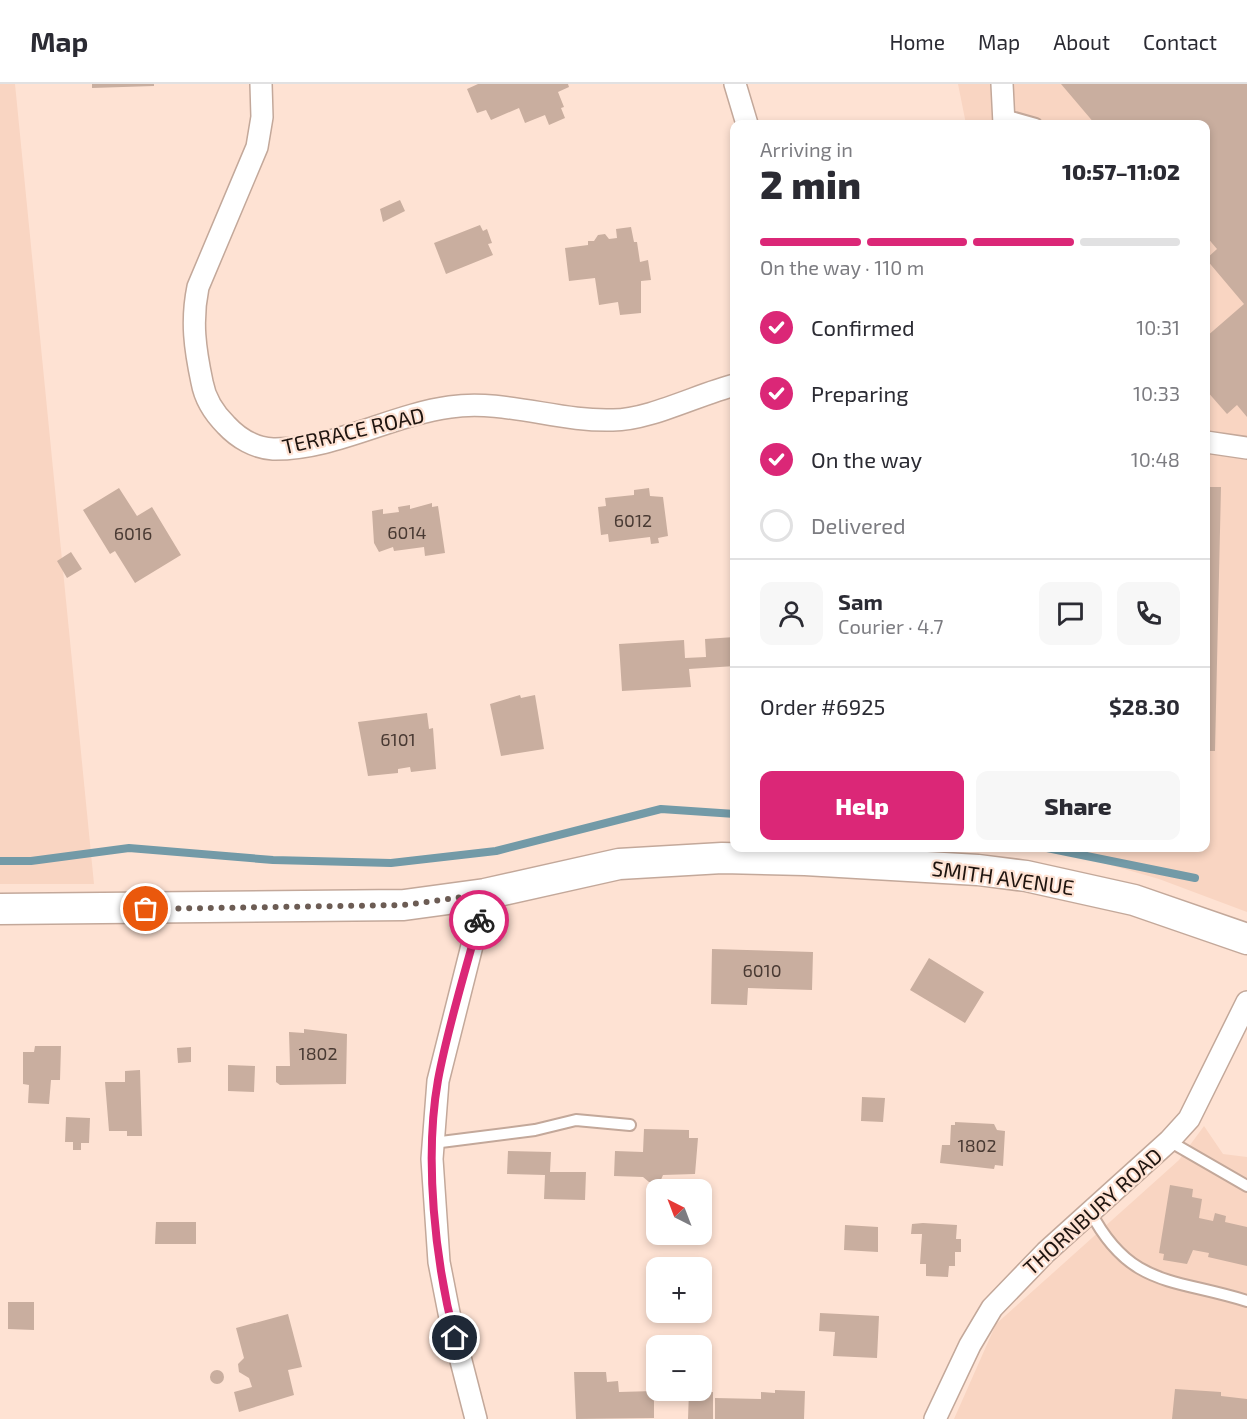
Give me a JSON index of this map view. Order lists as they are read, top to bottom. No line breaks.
{"streets":{"main road":["SMITH AVENUE"],"street":["TERRACE ROAD","THORNBURY ROAD"]},"house_numbers":["6012","6014","6016","6101","6010","1802","1802"],"north":"top left","page":{"header":"Map","nav":["Home","Map","About","Contact"],"heading":["2 min","Arriving in","10:57–11:02"],"panel":["Sam","Courier · 4.7","Order #6925","$28.30"],"bar":"On the way · 110 m","list":[["Confirmed","10:31"],["Preparing","10:33"],["On the way","10:48"],"Delivered"],"buttons":["Help","Share"],"map_buttons":["+","−"]}}
